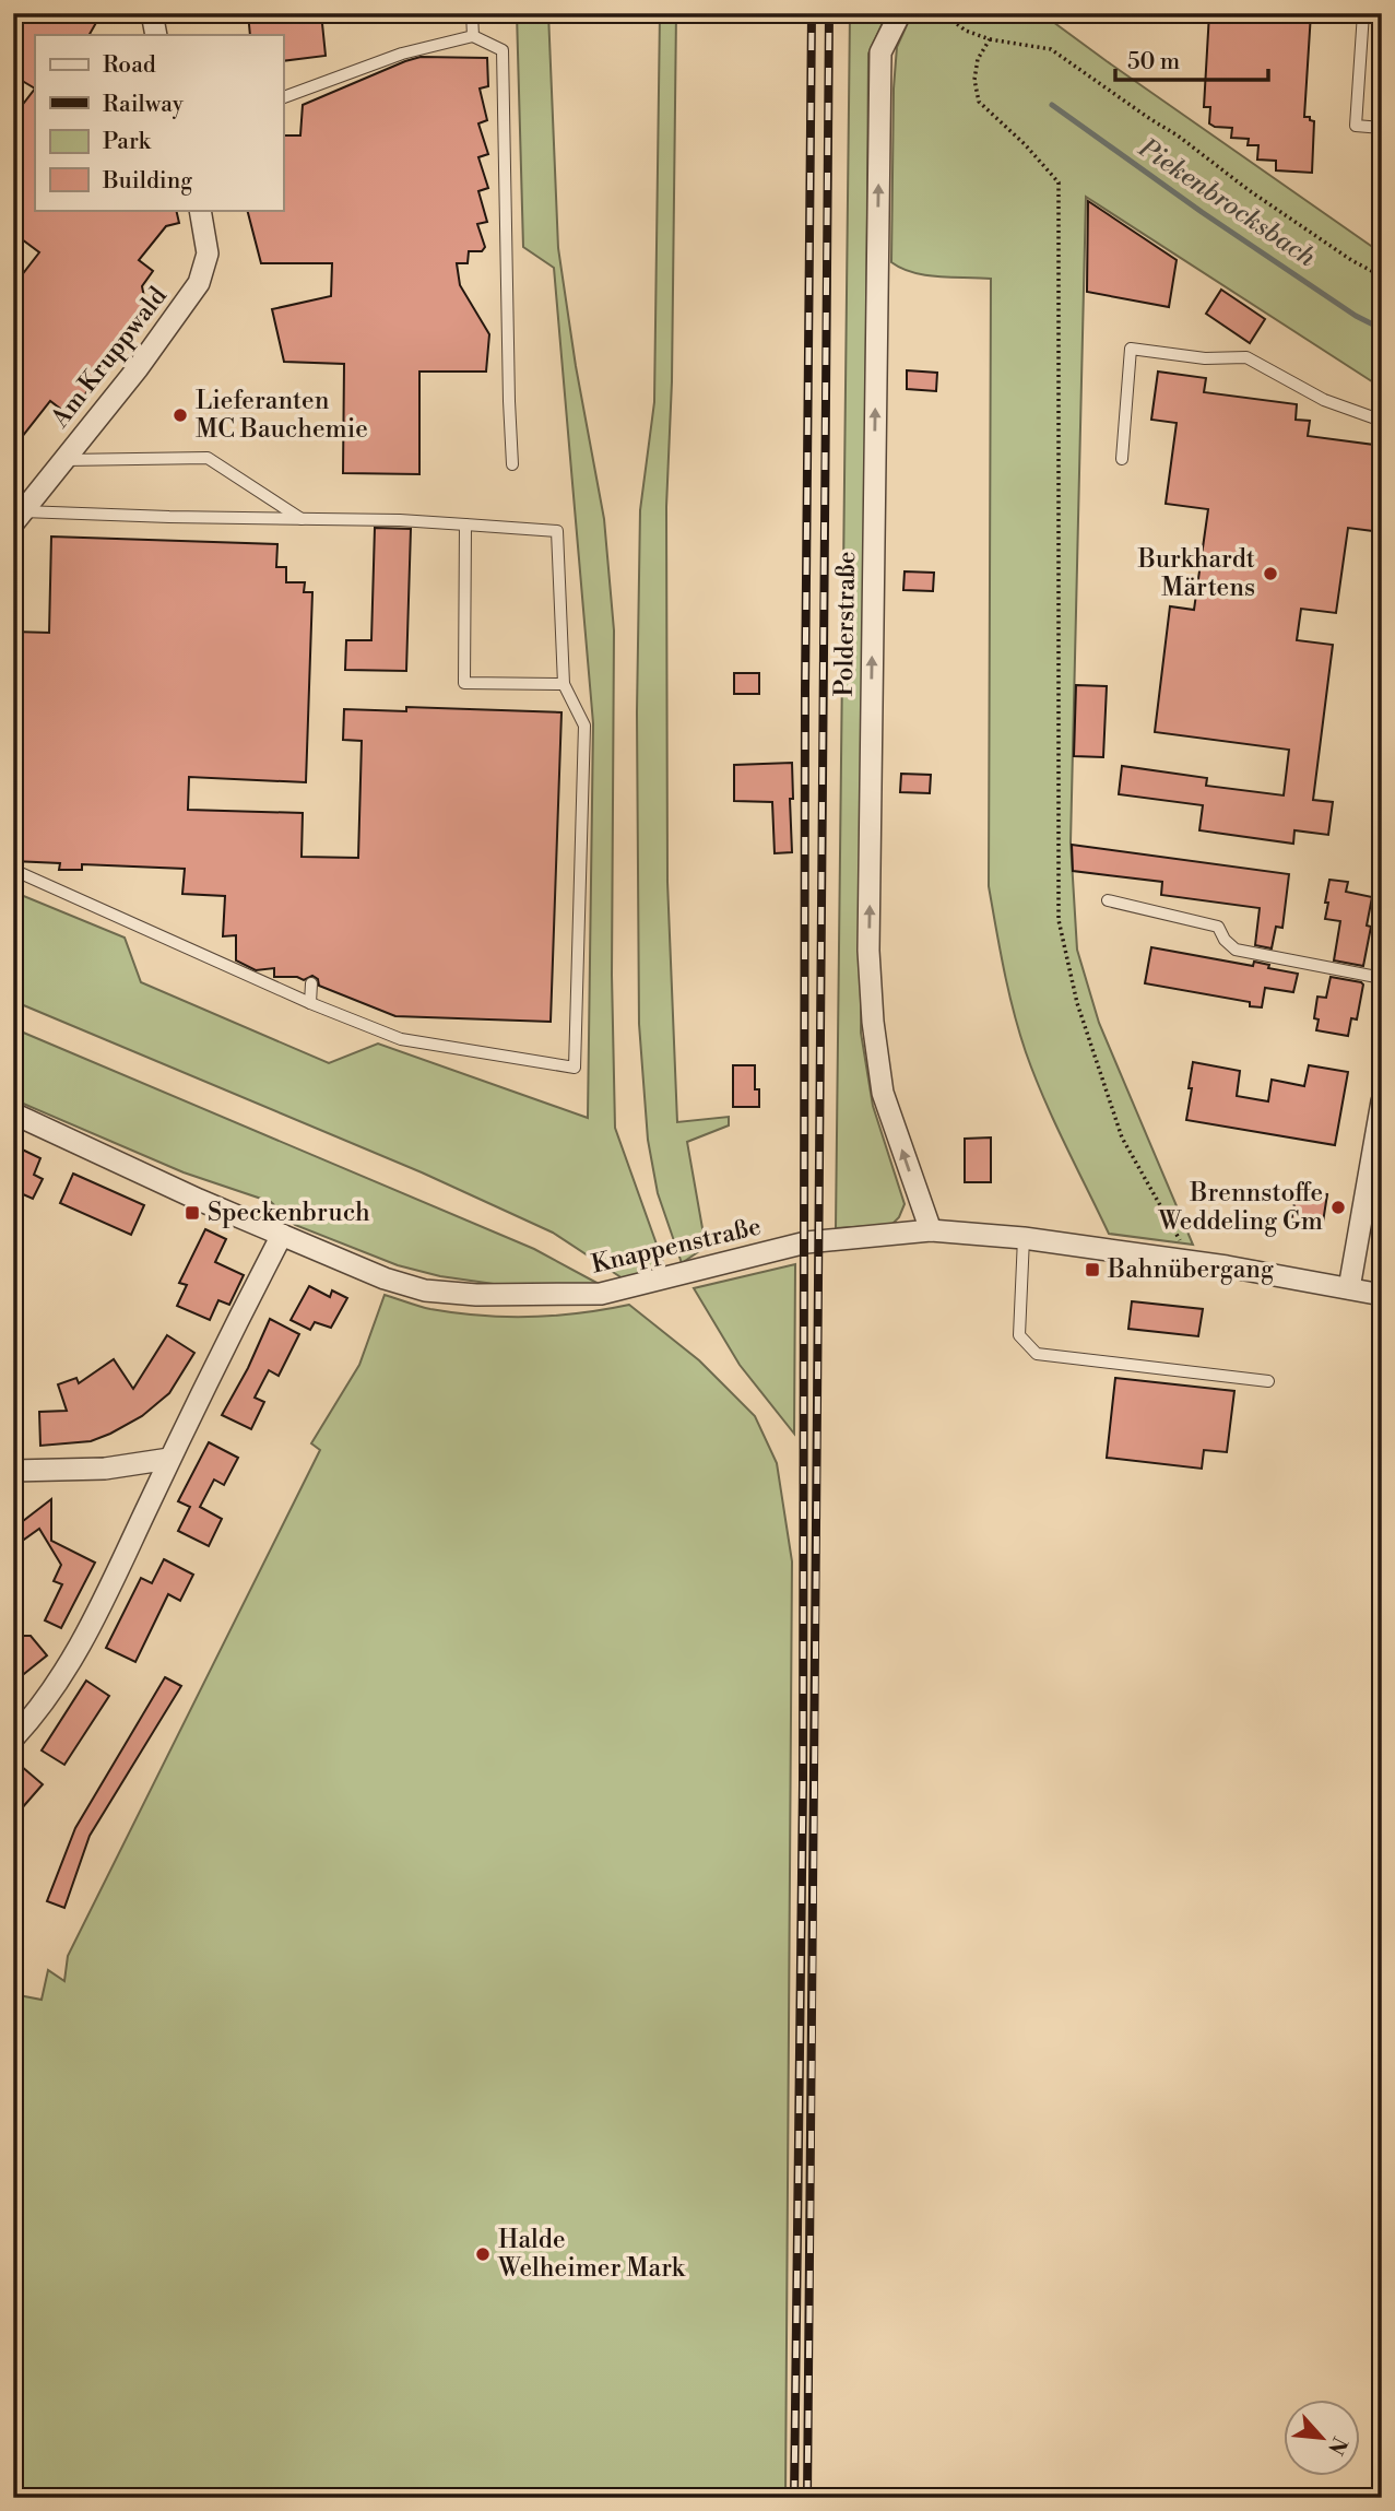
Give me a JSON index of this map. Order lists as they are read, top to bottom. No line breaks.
{"streets":{"street":["Am Kruppwald","Polderstraße","Knappenstraße"]},"crossings":[["Polderstraße","Knappenstraße"]],"one_way":["Polderstraße"],"water":["Piekenbrocksbach"],"places":{"other":["Lieferanten MC Bauchemie","Burkhardt Märtens","Brennstoffe Weddeling Gm","Halde Welheimer Mark"],"transit":["Speckenbruch","Bahnübergang"]},"legend":["Road","Railway","Park","Building"],"scale_bar":"50 m","north":"bottom right"}
